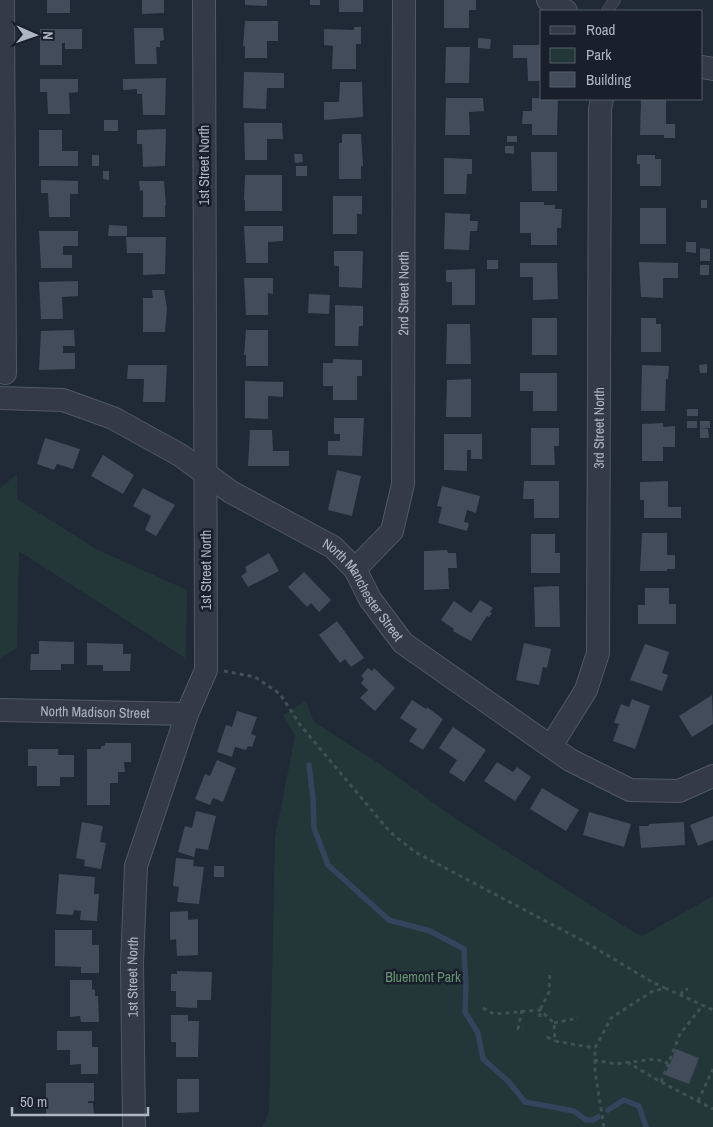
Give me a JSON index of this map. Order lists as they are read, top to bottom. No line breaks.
{"streets":{"street":["1st Street North","2nd Street North","3rd Street North","North Manchester Street","North Madison Street"]},"crossings":[["1st Street North","North Manchester Street"],["1st Street North","North Madison Street"],["2nd Street North","North Manchester Street"],["3rd Street North","North Manchester Street"]],"parks":["Bluemont Park"],"legend":["Road","Park","Building"],"scale_bar":"50 m","north":"right"}
